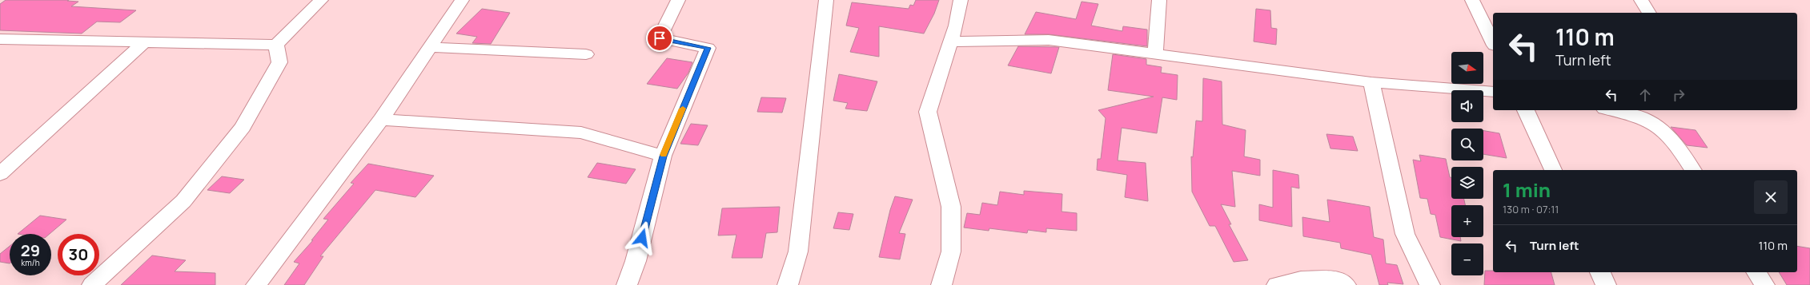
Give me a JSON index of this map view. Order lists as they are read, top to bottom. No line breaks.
{"north":"right","page":{"turn":["110 m","Turn left"],"map_buttons":["+","−"],"heading":["1 min","130 m · 07:11"],"list":[{"name":"Turn left","value":"110 m"}],"speed":"29 km/h","limit":"30"}}
